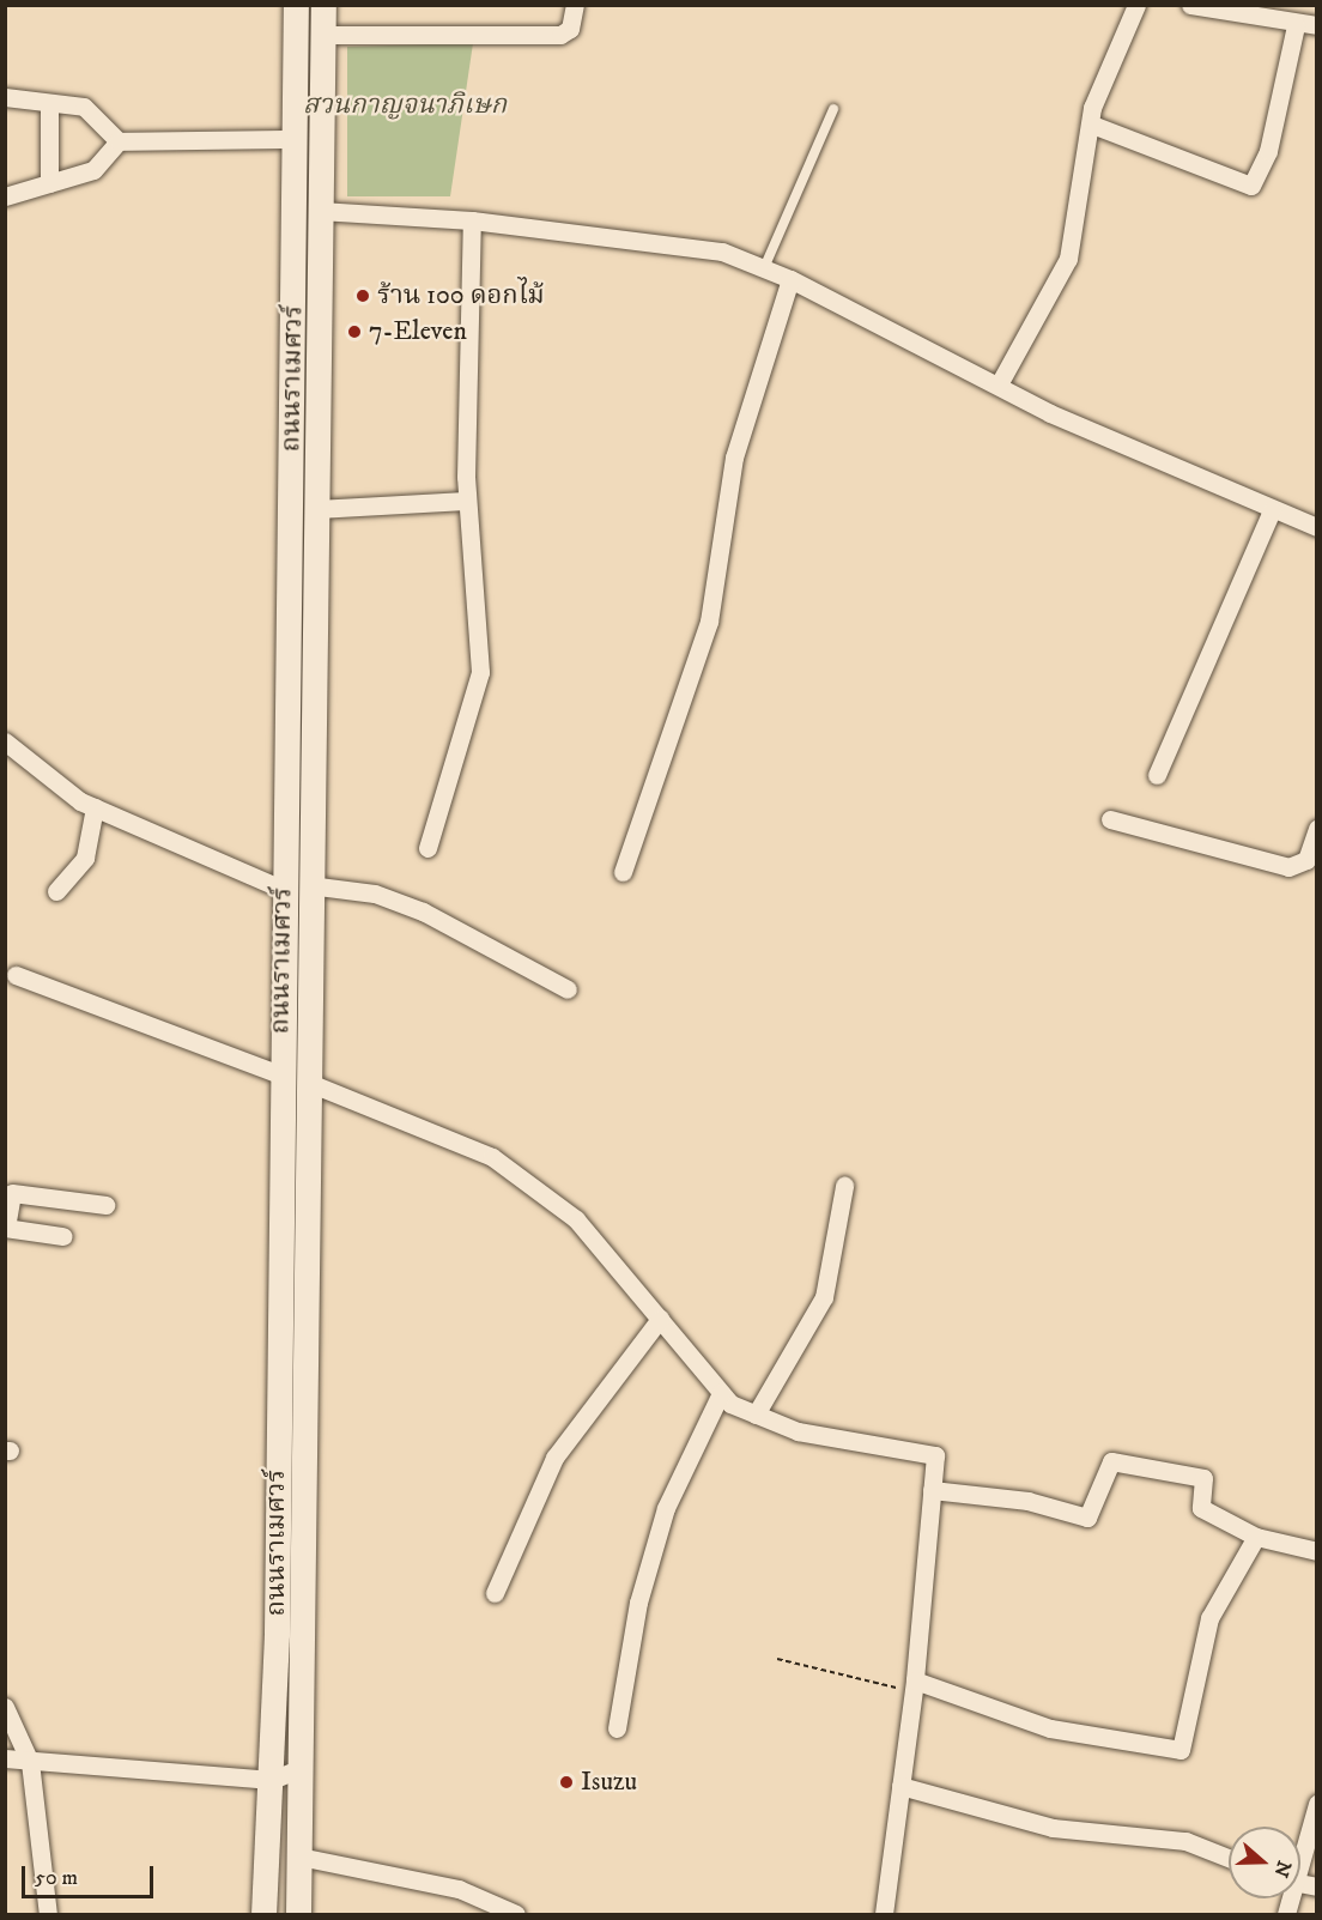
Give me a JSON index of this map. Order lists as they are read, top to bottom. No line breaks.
{"streets":{"main road":["ถนนราเมศวร์"]},"parks":["สวนกาญจนาภิเษก"],"places":["ร้าน 100 ดอกไม้","7-Eleven","Isuzu"],"scale_bar":"50 m","north":"right"}
